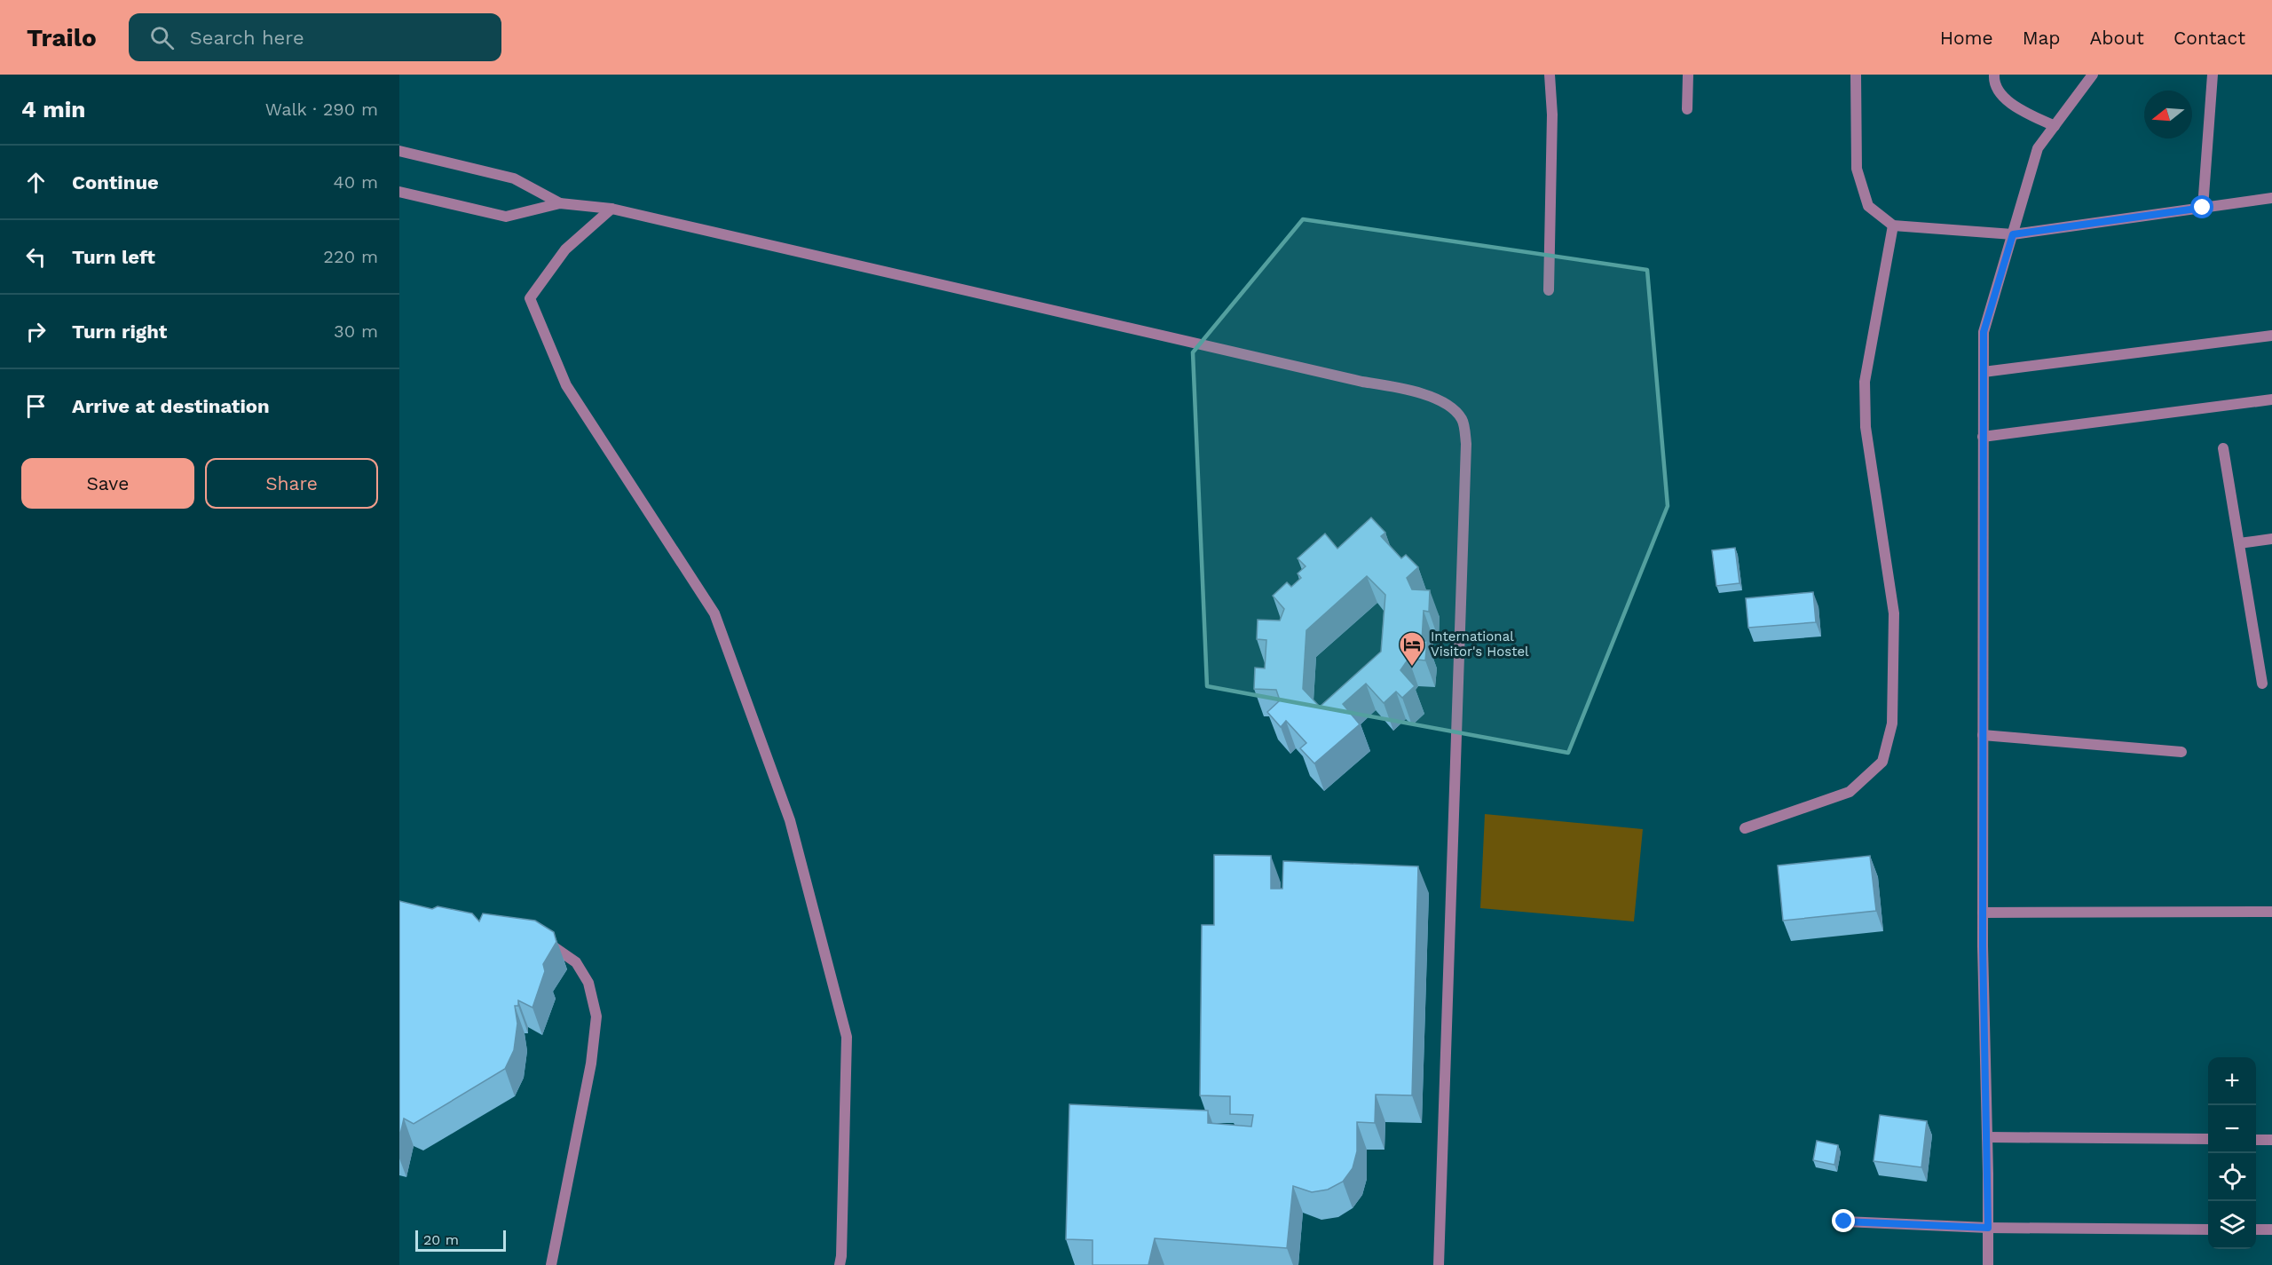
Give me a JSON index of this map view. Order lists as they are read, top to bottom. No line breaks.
{"places":{"hotel":["International Visitor's Hostel"]},"scale_bar":"20 m","north":"left","page":{"header":"Trailo","search":"Search here","nav":["Home","Map","About","Contact"],"heading":["4 min","Walk · 290 m"],"list":[["Continue","40 m"],["Turn left","220 m"],["Turn right","30 m"],"Arrive at destination"],"buttons":["Save","Share"],"map_buttons":["+","−"],"scale":"20 m"}}
